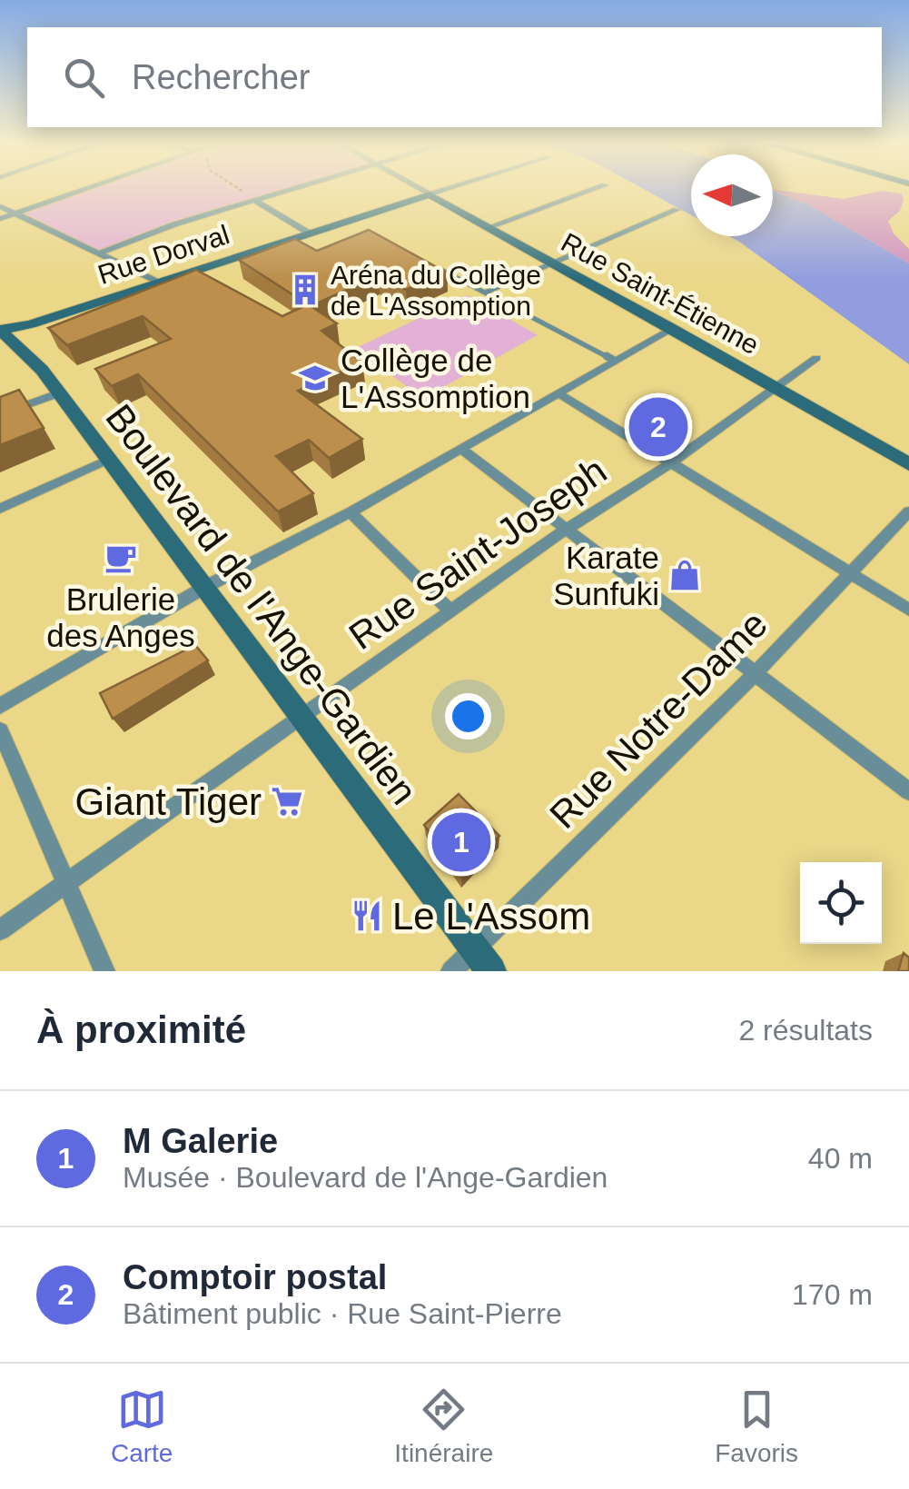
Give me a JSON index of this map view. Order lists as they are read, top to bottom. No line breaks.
{"streets":{"street":["Rue Dorval","Rue Saint-Étienne","Rue Saint-Joseph","Boulevard de l'Ange-Gardien","Rue Notre-Dame"]},"crossings":[["Rue Dorval","Rue Saint-Étienne"],["Rue Dorval","Boulevard de l'Ange-Gardien"],["Rue Saint-Étienne","Rue Saint-Joseph"],["Rue Saint-Joseph","Boulevard de l'Ange-Gardien"],["Boulevard de l'Ange-Gardien","Rue Notre-Dame"]],"places":{"building":["Aréna du Collège de L'Assomption"],"school or university":["Collège de L'Assomption"],"cafe":["Brulerie des Anges"],"shop":["Karate Sunfuki"],"supermarket":["Giant Tiger"],"restaurant":["Le L'Assom"]},"north":"left","page":{"search":"Rechercher","pins":["2","1"],"heading":["À proximité","2 résultats"],"list":[{"mark":"1","name":"M Galerie","note":"Musée · Boulevard de l'Ange-Gardien","value":"40 m"},{"mark":"2","name":"Comptoir postal","note":"Bâtiment public · Rue Saint-Pierre","value":"170 m"}],"nav":["Carte","Itinéraire","Favoris"]}}
